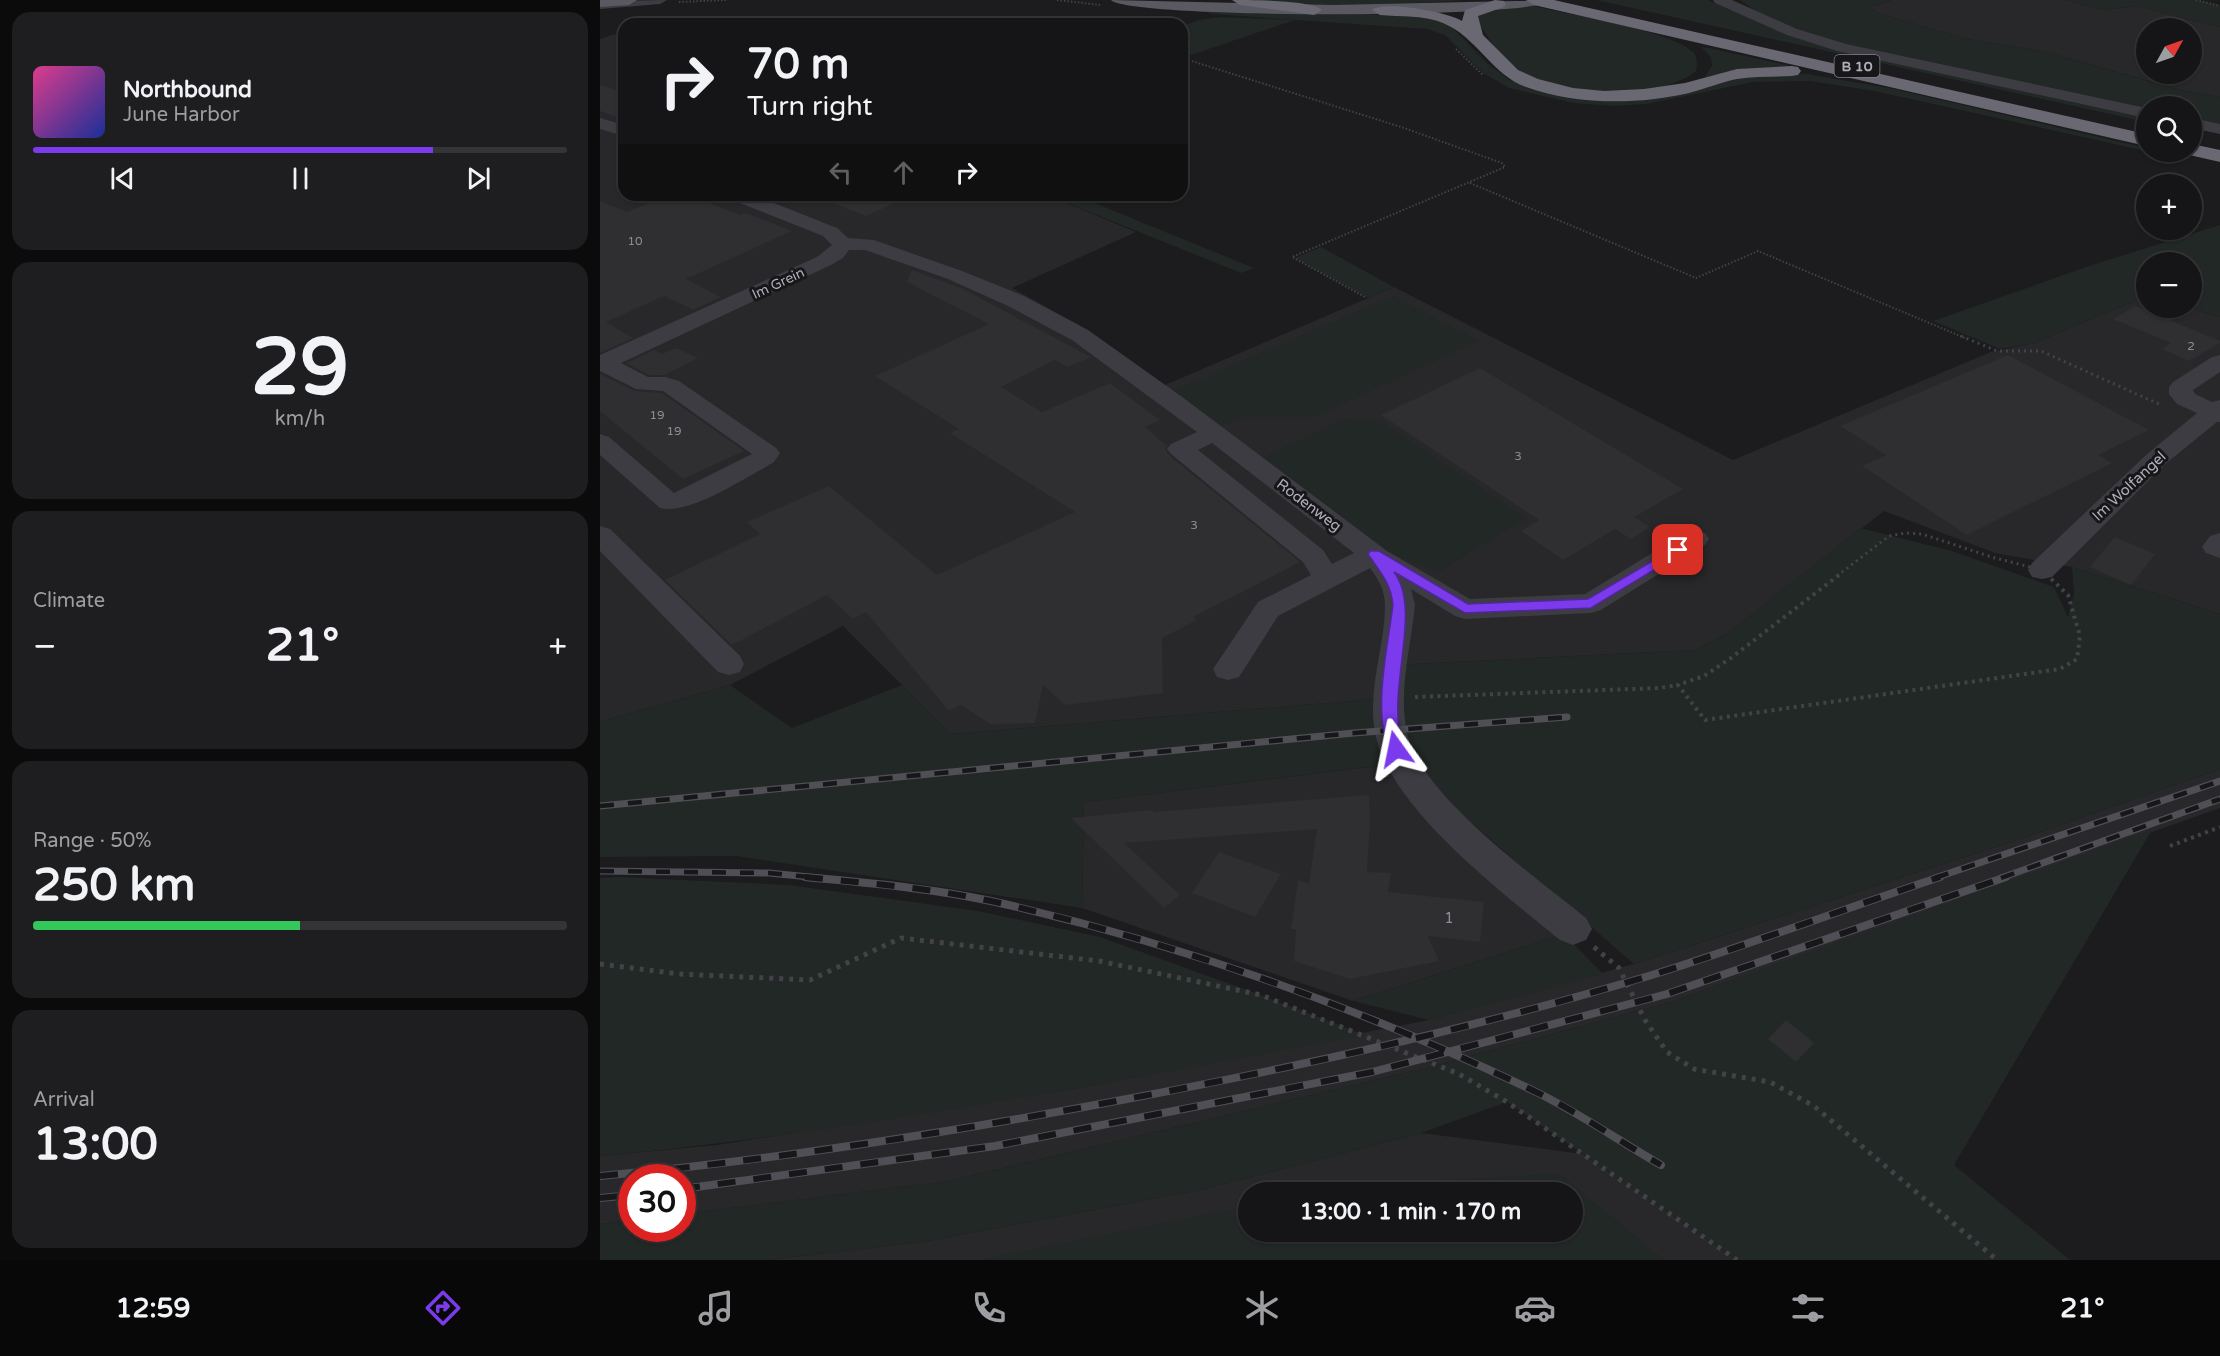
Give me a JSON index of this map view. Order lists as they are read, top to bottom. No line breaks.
{"streets":{"highway":["B 10"],"street":["Im Grein","Im Wolfangel","Rodenweg"]},"crossings":[["Im Grein","Rodenweg"]],"house_numbers":["10","2","19","19","3","3","1"],"north":"top right","page":{"map_buttons":["+","−"],"turn":["70 m","Turn right"],"song":["Northbound","June Harbor"],"tile":[["29","km/h"],"Climate",["Range · 50%","250 km"],["Arrival","13:00"]],"heat":["−","21°","+"],"limit":"30","trip":"13:00 · 1 min · 170 m","tabs":["12:59","21°"]}}
